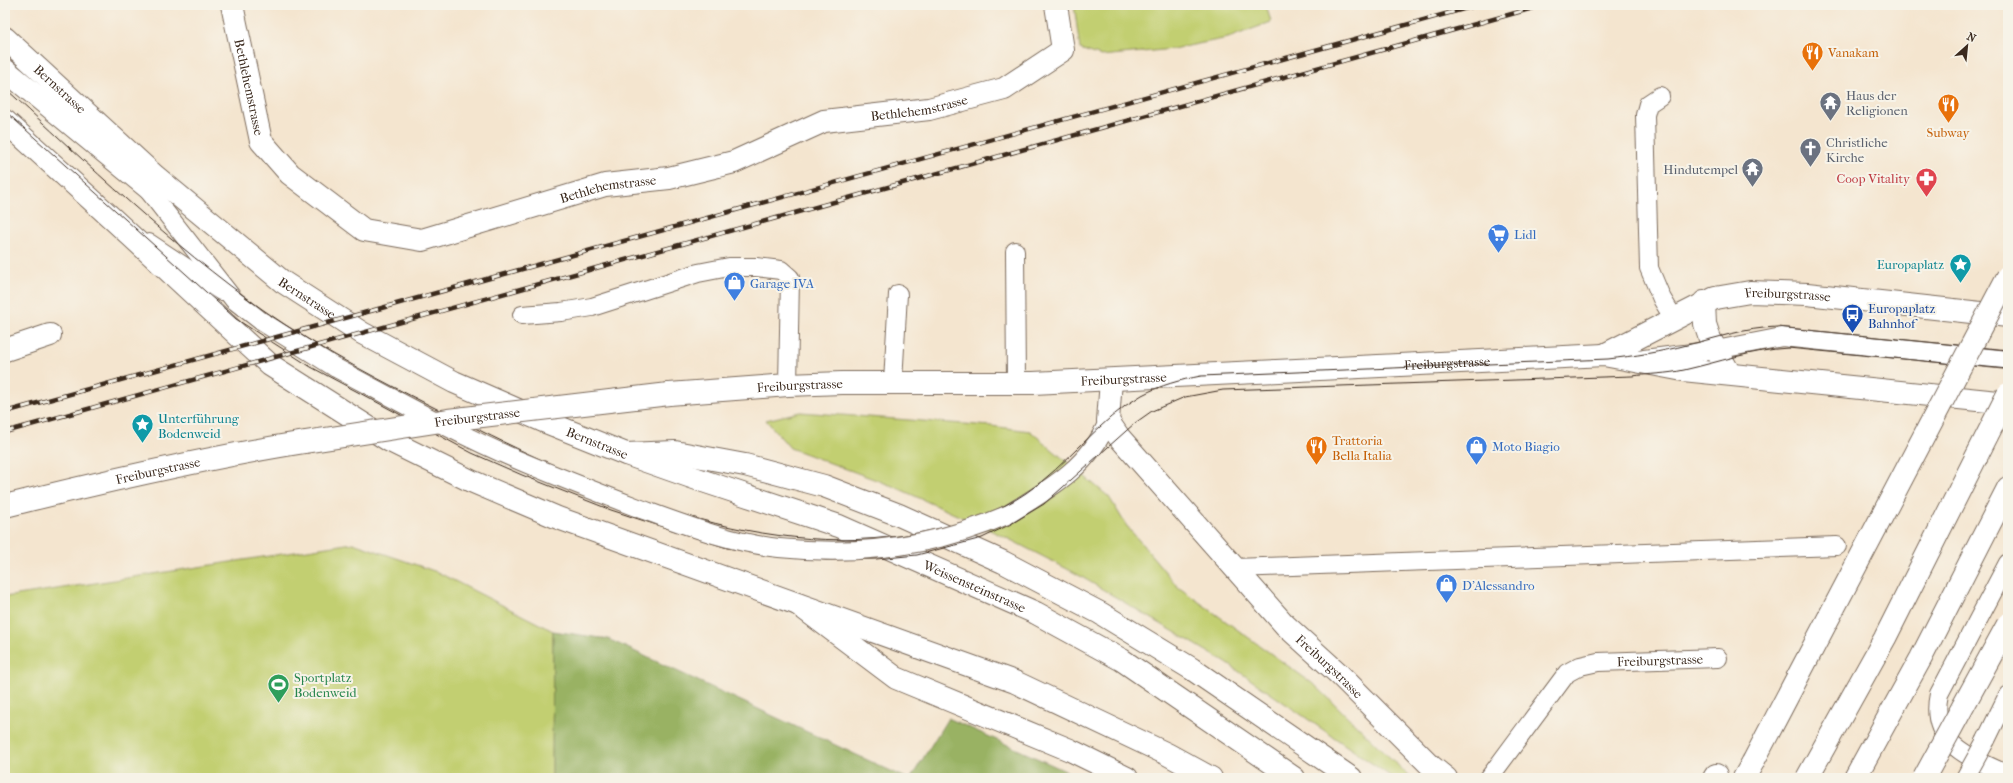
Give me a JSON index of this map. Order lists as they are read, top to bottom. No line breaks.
{"streets":{"main road":["Bethlehemstrasse","Bernstrasse","Freiburgstrasse","Weissensteinstrasse"]},"crossings":[["Bernstrasse","Weissensteinstrasse"]],"places":{"restaurant":["Vanakam","Subway","Trattoria Bella Italia"],"temple":["Haus der Religionen","Hindutempel"],"church":["Christliche Kirche"],"pharmacy":["Coop Vitality"],"supermarket":["Lidl"],"place":["Europaplatz","Unterführung Bodenweid"],"shop":["Garage IVA","Moto Biagio","D'Alessandro"],"bus stop":["Europaplatz Bahnhof"],"sports":["Sportplatz Bodenweid"]},"north":"top right"}
